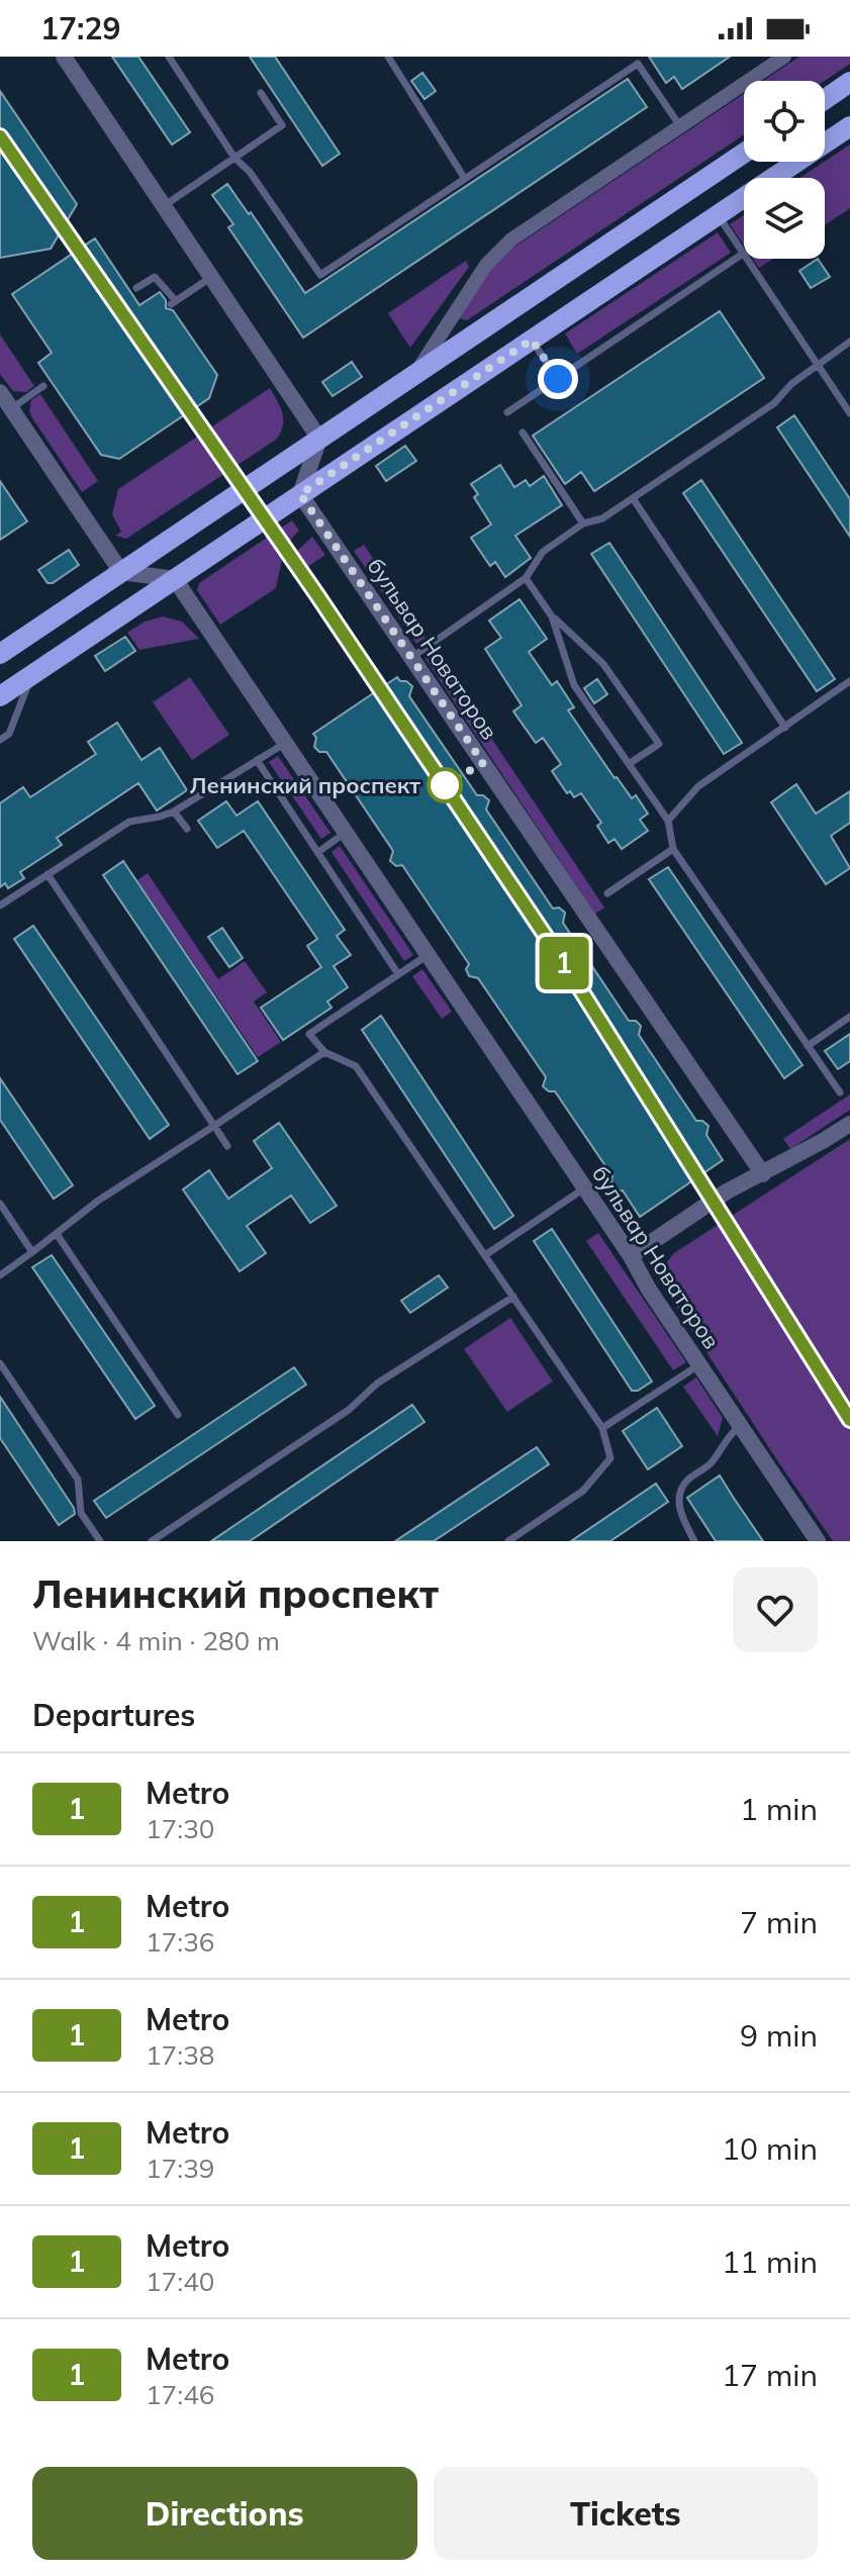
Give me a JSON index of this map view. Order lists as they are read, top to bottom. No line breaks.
{"streets":{"street":["бульвар Новаторов"]},"places":["Ленинский проспект"],"lines":["metro line 1"],"page":{"status":"17:29","on_map":"1","heading":[["Ленинский проспект","Walk · 4 min · 280 m"],"Departures"],"list":[{"mark":"1","name":"Metro","note":"17:30","value":"1 min"},{"mark":"1","name":"Metro","note":"17:36","value":"7 min"},{"mark":"1","name":"Metro","note":"17:38","value":"9 min"},{"mark":"1","name":"Metro","note":"17:39","value":"10 min"},{"mark":"1","name":"Metro","note":"17:40","value":"11 min"},{"mark":"1","name":"Metro","note":"17:46","value":"17 min"}],"buttons":["Directions","Tickets"]}}
